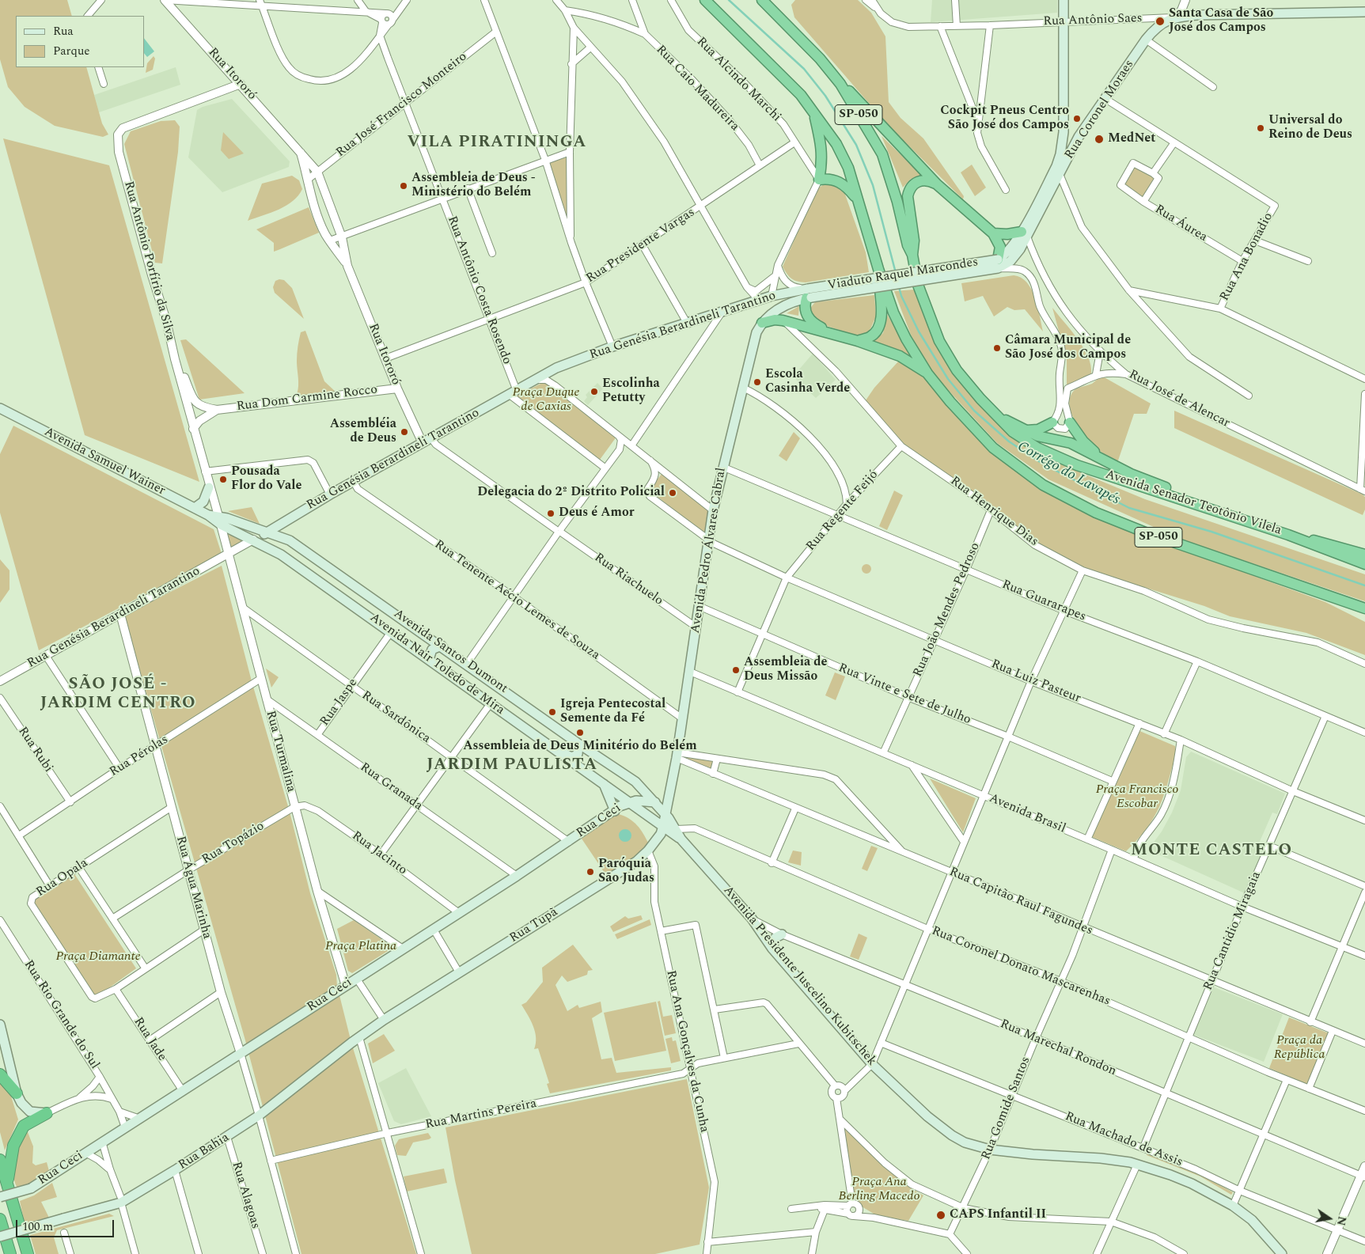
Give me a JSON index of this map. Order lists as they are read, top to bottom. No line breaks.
{"streets":{"highway":["SP-050","Avenida Senador Teotônio Vilela"],"main road":["Rua Antônio Saes","Rua Coronel Moraes","Viaduto Raquel Marcondes","Rua Genésia Berardineli Tarantino","Avenida Samuel Wainer","Avenida Pedro Álvares Cabral","Avenida Santos Dumont","Avenida Nair Toledo de Mira","Rua Ceci","Rua Tupã","Avenida Presidente Juscelino Kubitschek","Rua Bahia"],"street":["Rua Itororó","Rua Alcindo Marchi","Rua Caio Madureira","Rua José Francisco Monteiro","Rua Áurea","Rua Presidente Vargas","Rua Ana Bonadio","Rua Antônio Porfírio da Silva","Rua Antônio Costa Rosendo","Rua Dom Carmine Rocco","Rua José de Alencar","Rua Regente Feijó","Rua Henrique Dias","Rua Riachuelo","Rua Tenente Aécio Lemes de Souza","Rua Guararapes","Rua João Mendes Pedroso","Rua Luiz Pasteur","Rua Vinte e Sete de Julho","Rua Jaspe","Rua Sardônica","Rua Rubi","Rua Turmalina","Rua Pérolas","Rua Granada","Avenida Brasil","Rua Topázio","Rua Jacinto","Rua Opala","Rua Água Marinha","Rua Capitão Raul Fagundes","Rua Cantidio Miragaia","Rua Coronel Donato Mascarenhas","Rua Rio Grande do Sul","Rua Jade","Rua Marechal Rondon","Rua Ana Gonçalves da Cunha","Rua Gomide Santos","Rua Martins Pereira","Rua Machado de Assis","Rua Alagoas"]},"crossings":[["Rua Antônio Saes","Rua Coronel Moraes"],["Rua Itororó","Rua José Francisco Monteiro"],["Rua Itororó","Rua Presidente Vargas"],["Rua Itororó","Rua Antônio Porfírio da Silva"],["Rua Itororó","Rua Genésia Berardineli Tarantino"],["Rua Itororó","Rua Dom Carmine Rocco"],["Rua Alcindo Marchi","Rua Presidente Vargas"],["Rua Caio Madureira","Rua Presidente Vargas"],["Rua José Francisco Monteiro","Rua Antônio Costa Rosendo"],["Rua Coronel Moraes","Rua José de Alencar"],["Rua Áurea","Rua Ana Bonadio"],["Rua Presidente Vargas","Rua Antônio Costa Rosendo"],["Rua Antônio Porfírio da Silva","Rua Dom Carmine Rocco"],["Rua Antônio Porfírio da Silva","Avenida Samuel Wainer"],["Rua Antônio Porfírio da Silva","Avenida Santos Dumont"],["Rua Antônio Porfírio da Silva","Rua Turmalina"],["Viaduto Raquel Marcondes","Rua Genésia Berardineli Tarantino"],["Viaduto Raquel Marcondes","Avenida Pedro Álvares Cabral"],["Rua Antônio Costa Rosendo","Rua Genésia Berardineli Tarantino"],["Rua Genésia Berardineli Tarantino","Avenida Pedro Álvares Cabral"],["Rua Genésia Berardineli Tarantino","Rua Riachuelo"],["Rua Genésia Berardineli Tarantino","Rua Tenente Aécio Lemes de Souza"],["Rua Genésia Berardineli Tarantino","Avenida Santos Dumont"],["Rua Genésia Berardineli Tarantino","Avenida Nair Toledo de Mira"],["Rua Genésia Berardineli Tarantino","Rua Turmalina"],["Rua Genésia Berardineli Tarantino","Rua Água Marinha"],["Avenida Samuel Wainer","Avenida Santos Dumont"],["Avenida Samuel Wainer","Rua Turmalina"],["Rua Regente Feijó","Rua Henrique Dias"],["Rua Regente Feijó","Rua Guararapes"],["Rua Regente Feijó","Rua Luiz Pasteur"],["Rua Regente Feijó","Rua Vinte e Sete de Julho"],["Rua Regente Feijó","Avenida Brasil"],["Rua Henrique Dias","Rua João Mendes Pedroso"],["Avenida Pedro Álvares Cabral","Rua Riachuelo"],["Avenida Pedro Álvares Cabral","Rua Tenente Aécio Lemes de Souza"],["Avenida Pedro Álvares Cabral","Rua Guararapes"],["Avenida Pedro Álvares Cabral","Avenida Santos Dumont"],["Avenida Pedro Álvares Cabral","Rua Luiz Pasteur"],["Avenida Pedro Álvares Cabral","Rua Vinte e Sete de Julho"],["Avenida Pedro Álvares Cabral","Avenida Brasil"],["Avenida Pedro Álvares Cabral","Rua Capitão Raul Fagundes"],["Avenida Pedro Álvares Cabral","Rua Tupã"],["Avenida Pedro Álvares Cabral","Avenida Presidente Juscelino Kubitschek"],["Rua Guararapes","Rua João Mendes Pedroso"],["Rua Guararapes","Rua Cantidio Miragaia"],["Rua João Mendes Pedroso","Rua Luiz Pasteur"],["Rua João Mendes Pedroso","Rua Vinte e Sete de Julho"],["Rua João Mendes Pedroso","Avenida Brasil"],["Avenida Santos Dumont","Rua Turmalina"],["Avenida Santos Dumont","Rua Tupã"],["Avenida Santos Dumont","Avenida Presidente Juscelino Kubitschek"],["Avenida Nair Toledo de Mira","Rua Jaspe"],["Rua Luiz Pasteur","Rua Cantidio Miragaia"],["Rua Jaspe","Rua Sardônica"],["Rua Jaspe","Rua Granada"],["Rua Sardônica","Rua Turmalina"],["Rua Sardônica","Rua Ceci"],["Rua Rubi","Rua Pérolas"],["Rua Turmalina","Rua Pérolas"],["Rua Turmalina","Rua Granada"],["Rua Turmalina","Rua Ceci"],["Rua Turmalina","Rua Topázio"],["Rua Turmalina","Rua Jacinto"],["Rua Pérolas","Rua Água Marinha"],["Rua Granada","Rua Ceci"],["Avenida Brasil","Rua Cantidio Miragaia"],["Avenida Brasil","Rua Gomide Santos"],["Rua Ceci","Rua Jacinto"],["Rua Ceci","Rua Água Marinha"],["Rua Ceci","Rua Rio Grande do Sul"],["Rua Ceci","Rua Jade"],["Rua Topázio","Rua Jacinto"],["Rua Topázio","Rua Água Marinha"],["Rua Opala","Rua Água Marinha"],["Rua Opala","Rua Jade"],["Rua Água Marinha","Rua Martins Pereira"],["Rua Água Marinha","Rua Bahia"],["Rua Capitão Raul Fagundes","Rua Cantidio Miragaia"],["Rua Capitão Raul Fagundes","Rua Gomide Santos"],["Rua Tupã","Avenida Presidente Juscelino Kubitschek"],["Rua Tupã","Rua Ana Gonçalves da Cunha"],["Rua Tupã","Rua Bahia"],["Rua Cantidio Miragaia","Rua Coronel Donato Mascarenhas"],["Rua Cantidio Miragaia","Rua Marechal Rondon"],["Rua Cantidio Miragaia","Rua Machado de Assis"],["Rua Coronel Donato Mascarenhas","Avenida Presidente Juscelino Kubitschek"],["Rua Coronel Donato Mascarenhas","Rua Gomide Santos"],["Avenida Presidente Juscelino Kubitschek","Rua Marechal Rondon"],["Avenida Presidente Juscelino Kubitschek","Rua Gomide Santos"],["Rua Marechal Rondon","Rua Gomide Santos"],["Rua Ana Gonçalves da Cunha","Rua Martins Pereira"],["Rua Gomide Santos","Rua Machado de Assis"],["Rua Bahia","Rua Alagoas"]],"districts":["VILA PIRATININGA","SÃO JOSÉ - JARDIM CENTRO","JARDIM PAULISTA","MONTE CASTELO"],"water":["Corrégo do Lavapés"],"parks":["Praça Duque de Caxias","Praça Francisco Escobar","Praça Platina","Praça Diamante","Praça da República","Praça Ana Berling Macedo"],"places":["Santa Casa de São José dos Campos","Cockpit Pneus Centro São José dos Campos","Universal do Reino de Deus","MedNet","Assembleia de Deus - Ministério do Belém","Câmara Municipal de São José dos Campos","Escola Casinha Verde","Escolinha Petutty","Assembléia de Deus","Pousada Flor do Vale","Delegacia do 2º Distrito Policial","Deus é Amor","Assembleia de Deus Missão","Igreja Pentecostal Semente da Fé","Assembleia de Deus Minitério do Belém","Paróquia São Judas","CAPS Infantil II"],"legend":["Rua","Parque"],"scale_bar":"100 m","north":"right"}
